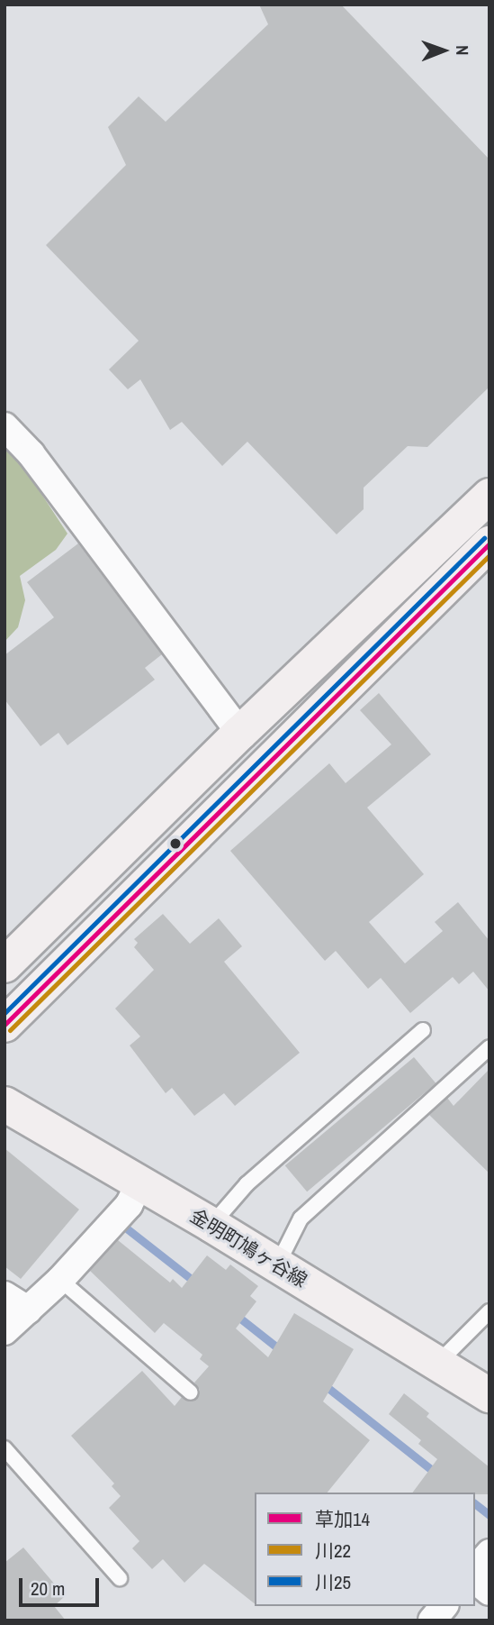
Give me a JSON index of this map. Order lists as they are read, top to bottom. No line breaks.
{"streets":{"street":["金明町鳩ヶ谷線"]},"lines":["transit line 川25","transit line 草加14","transit line 川22"],"legend":["草加14","川22","川25"],"scale_bar":"20 m","north":"right"}
